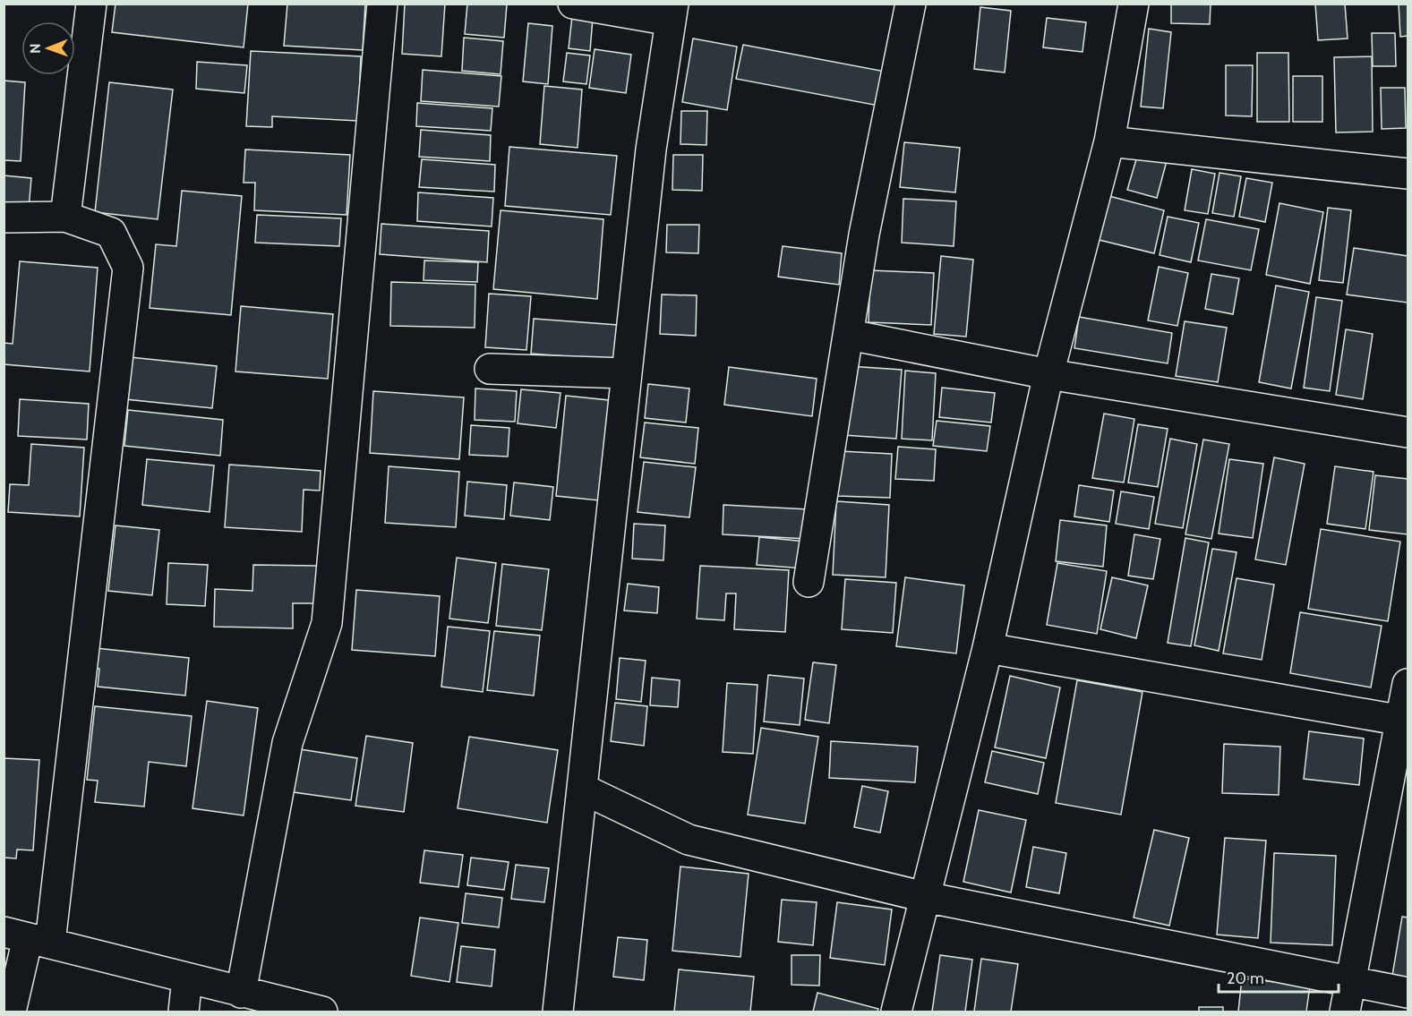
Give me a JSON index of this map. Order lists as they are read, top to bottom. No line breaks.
{"scale_bar":"20 m","north":"left"}
